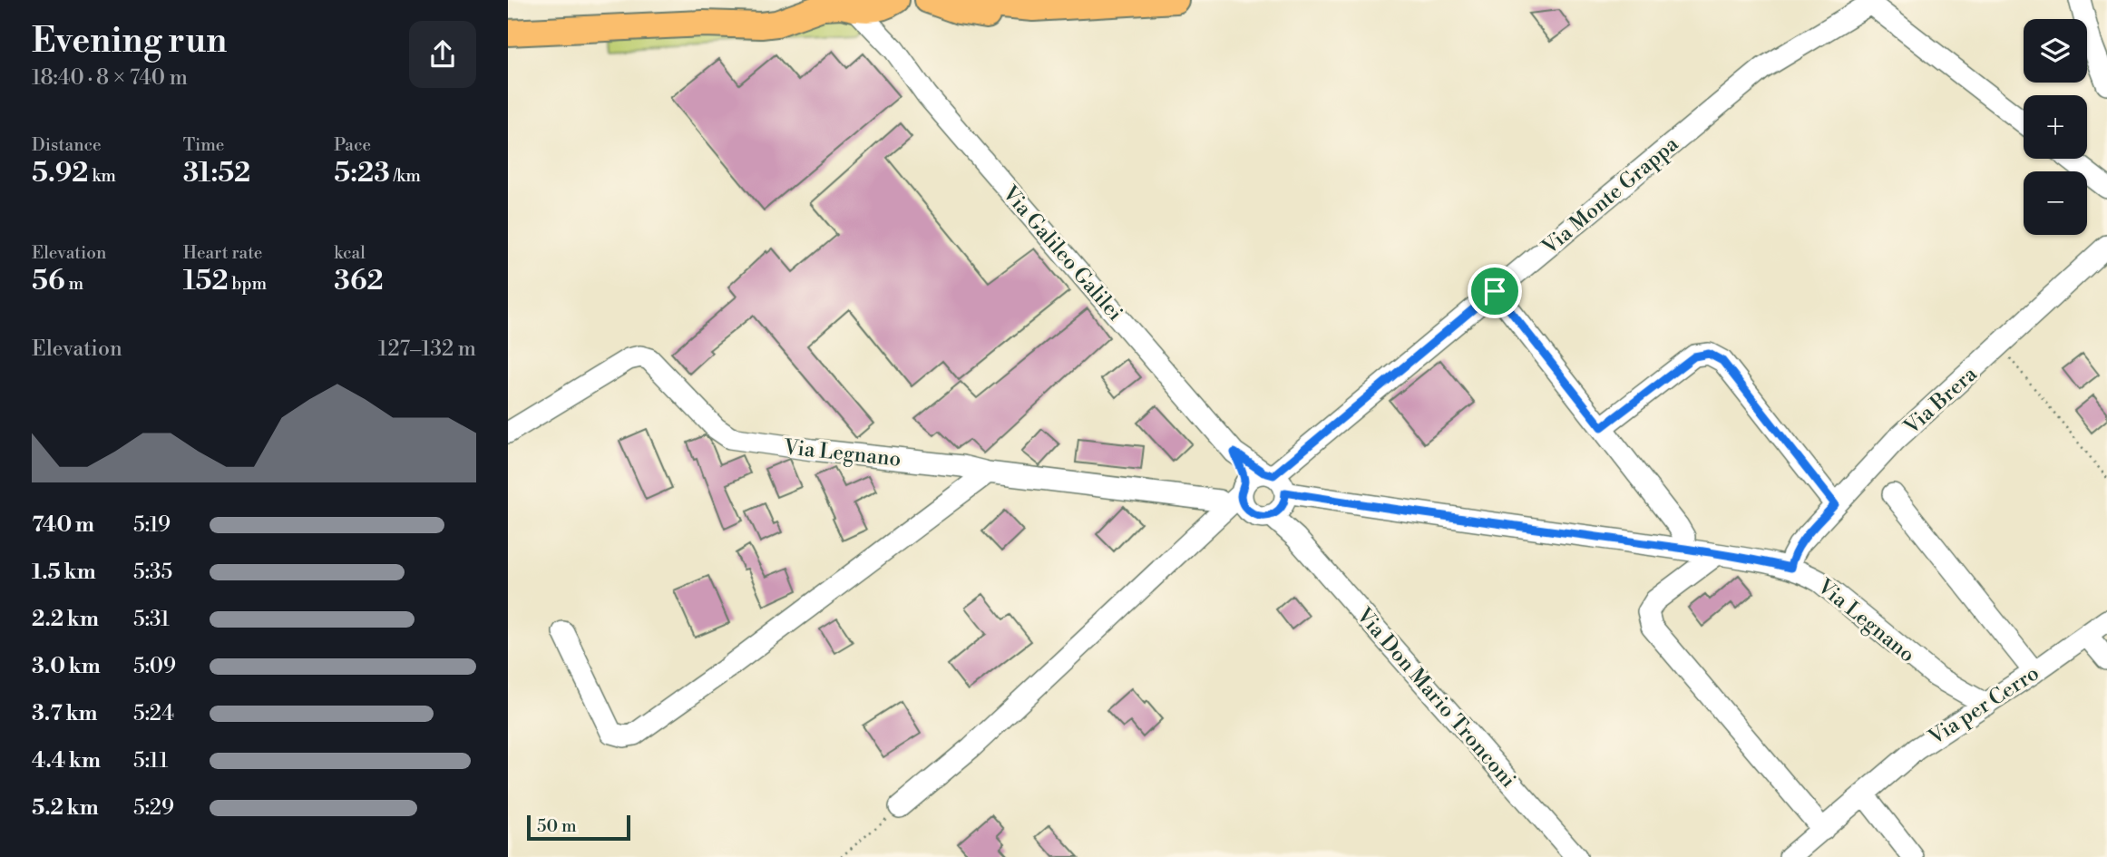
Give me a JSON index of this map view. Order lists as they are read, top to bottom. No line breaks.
{"streets":{"street":["Via Monte Grappa","Via Galileo Galilei","Via Brera","Via Legnano","Via Don Mario Tronconi","Via per Cerro"]},"crossings":[["Via Monte Grappa","Via Galileo Galilei"],["Via Monte Grappa","Via Legnano"],["Via Monte Grappa","Via Don Mario Tronconi"],["Via Galileo Galilei","Via Legnano"],["Via Galileo Galilei","Via Don Mario Tronconi"],["Via Brera","Via Legnano"],["Via Legnano","Via Don Mario Tronconi"],["Via Legnano","Via per Cerro"]],"scale_bar":"50 m","page":{"heading":["Evening run","18:40 · 8 × 740 m"],"map_buttons":["+","−"],"stats":[["Distance","5.92 km"],["Time","31:52"],["Pace","5:23 /km"],["Elevation","56 m"],["Heart rate","152 bpm"],["kcal","362"]],"chart":["Elevation","127–132 m"],"list":[{"name":"740 m","note":"5:19"},{"name":"1.5 km","note":"5:35"},{"name":"2.2 km","note":"5:31"},{"name":"3.0 km","note":"5:09"},{"name":"3.7 km","note":"5:24"},{"name":"4.4 km","note":"5:11"},{"name":"5.2 km","note":"5:29"}],"scale":"50 m"}}
